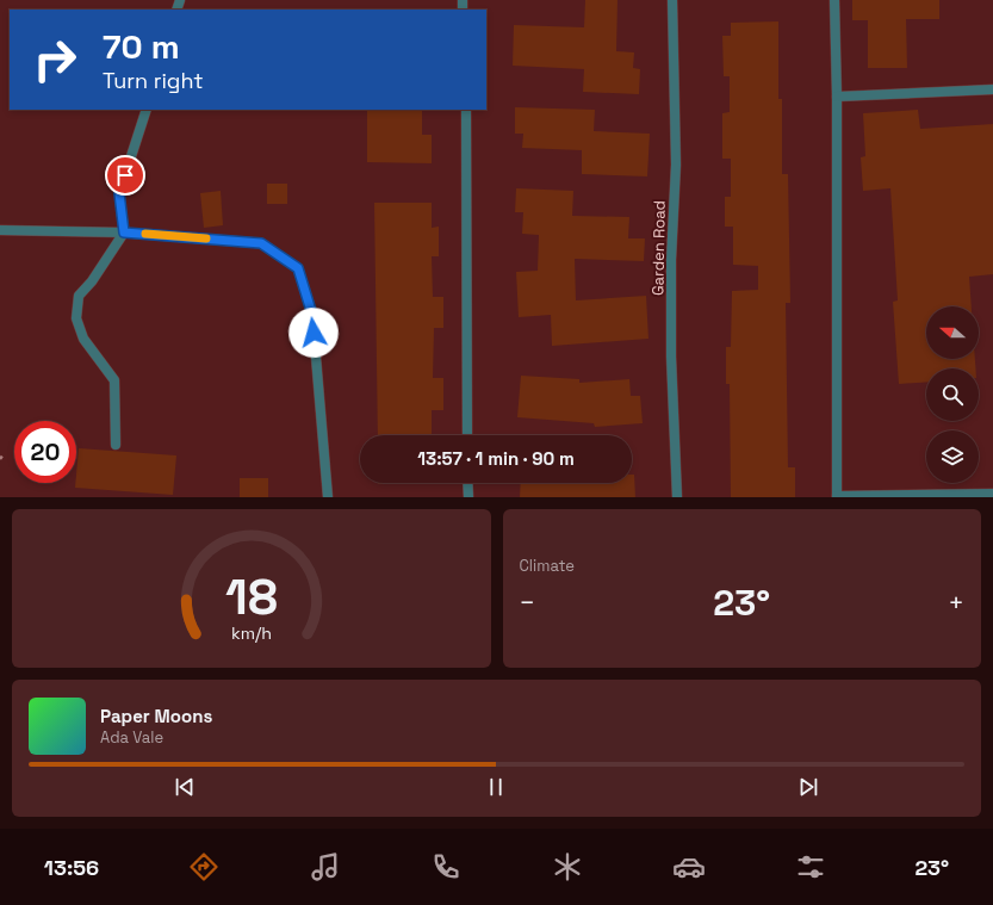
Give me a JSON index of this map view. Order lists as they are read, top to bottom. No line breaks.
{"streets":{"street":["Garden Road"]},"north":"left","page":{"turn":["70 m","Turn right"],"limit":"20","trip":"13:57 · 1 min · 90 m","tile":"Climate","heat":["−","23°","+"],"song":["Paper Moons","Ada Vale"],"tabs":["13:56","23°"],"gauge":["18","km/h"]}}
